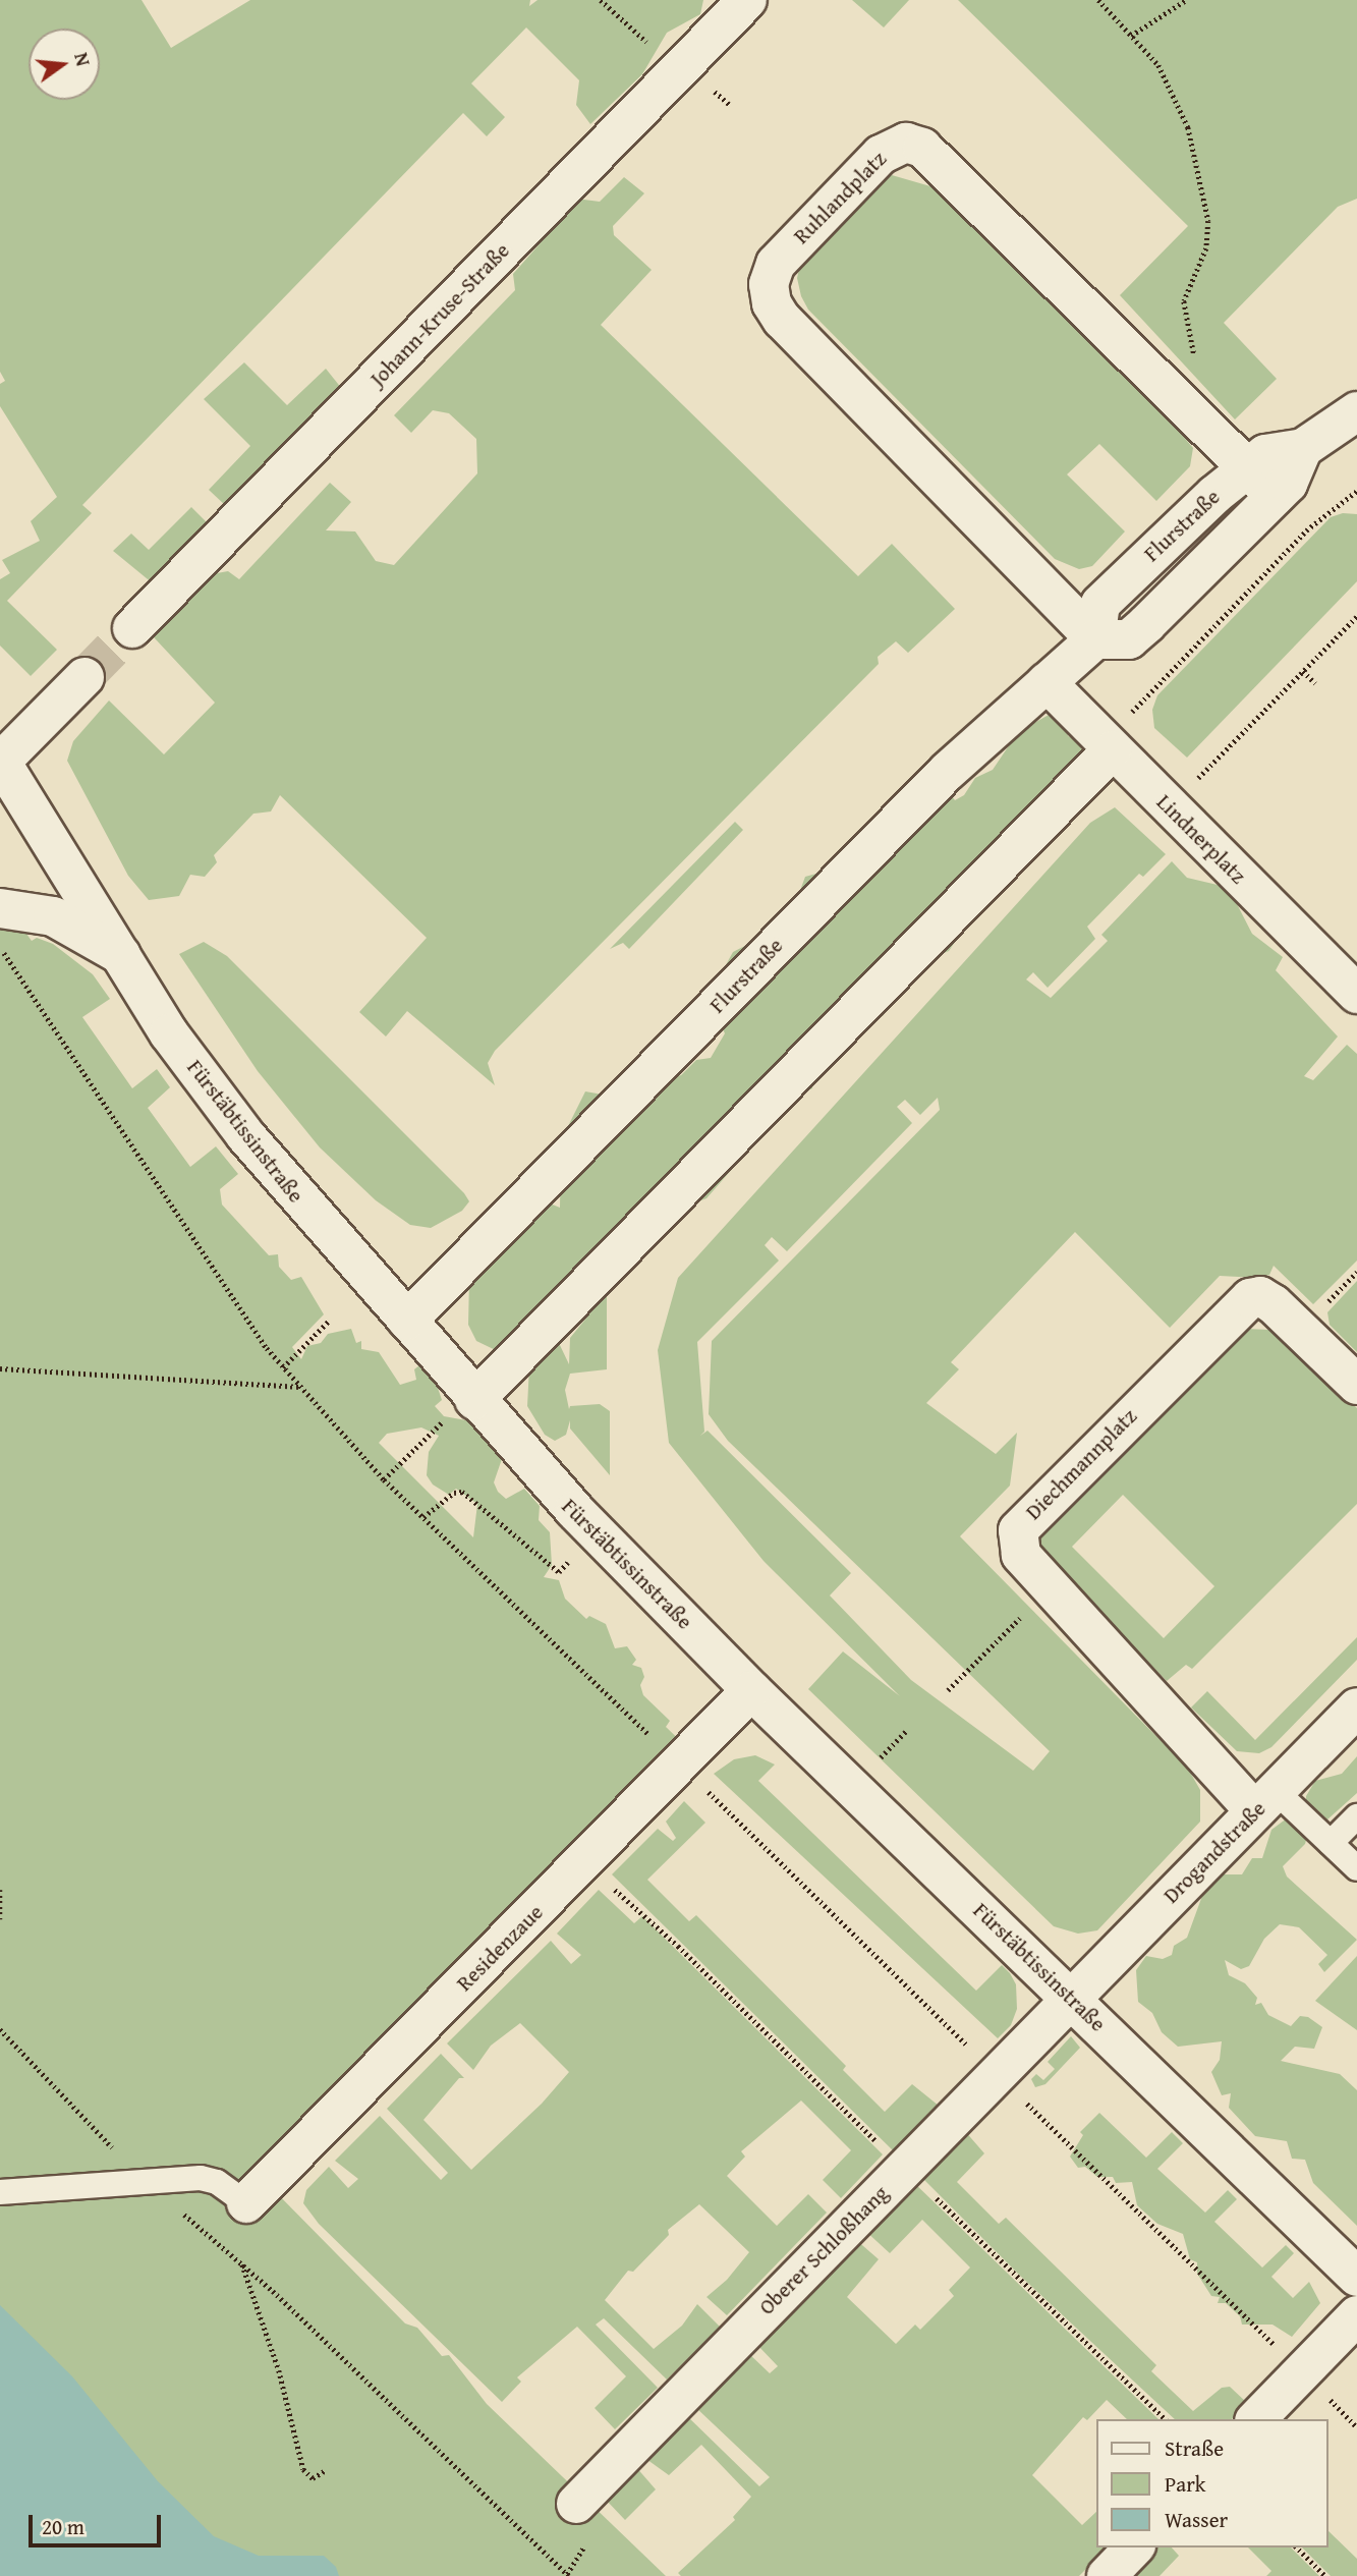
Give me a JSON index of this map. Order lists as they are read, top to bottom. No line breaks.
{"streets":{"street":["Ruhlandplatz","Johann-Kruse-Straße","Flurstraße","Lindnerplatz","Fürstäbtissinstraße","Diechmannplatz","Drogandstraße","Residenzaue","Oberer Schloßhang"]},"crossings":[["Ruhlandplatz","Flurstraße"],["Flurstraße","Lindnerplatz"],["Flurstraße","Fürstäbtissinstraße"],["Fürstäbtissinstraße","Drogandstraße"],["Fürstäbtissinstraße","Residenzaue"],["Fürstäbtissinstraße","Oberer Schloßhang"],["Diechmannplatz","Drogandstraße"],["Drogandstraße","Oberer Schloßhang"]],"legend":["Straße","Park","Wasser"],"scale_bar":"20 m","north":"right"}
